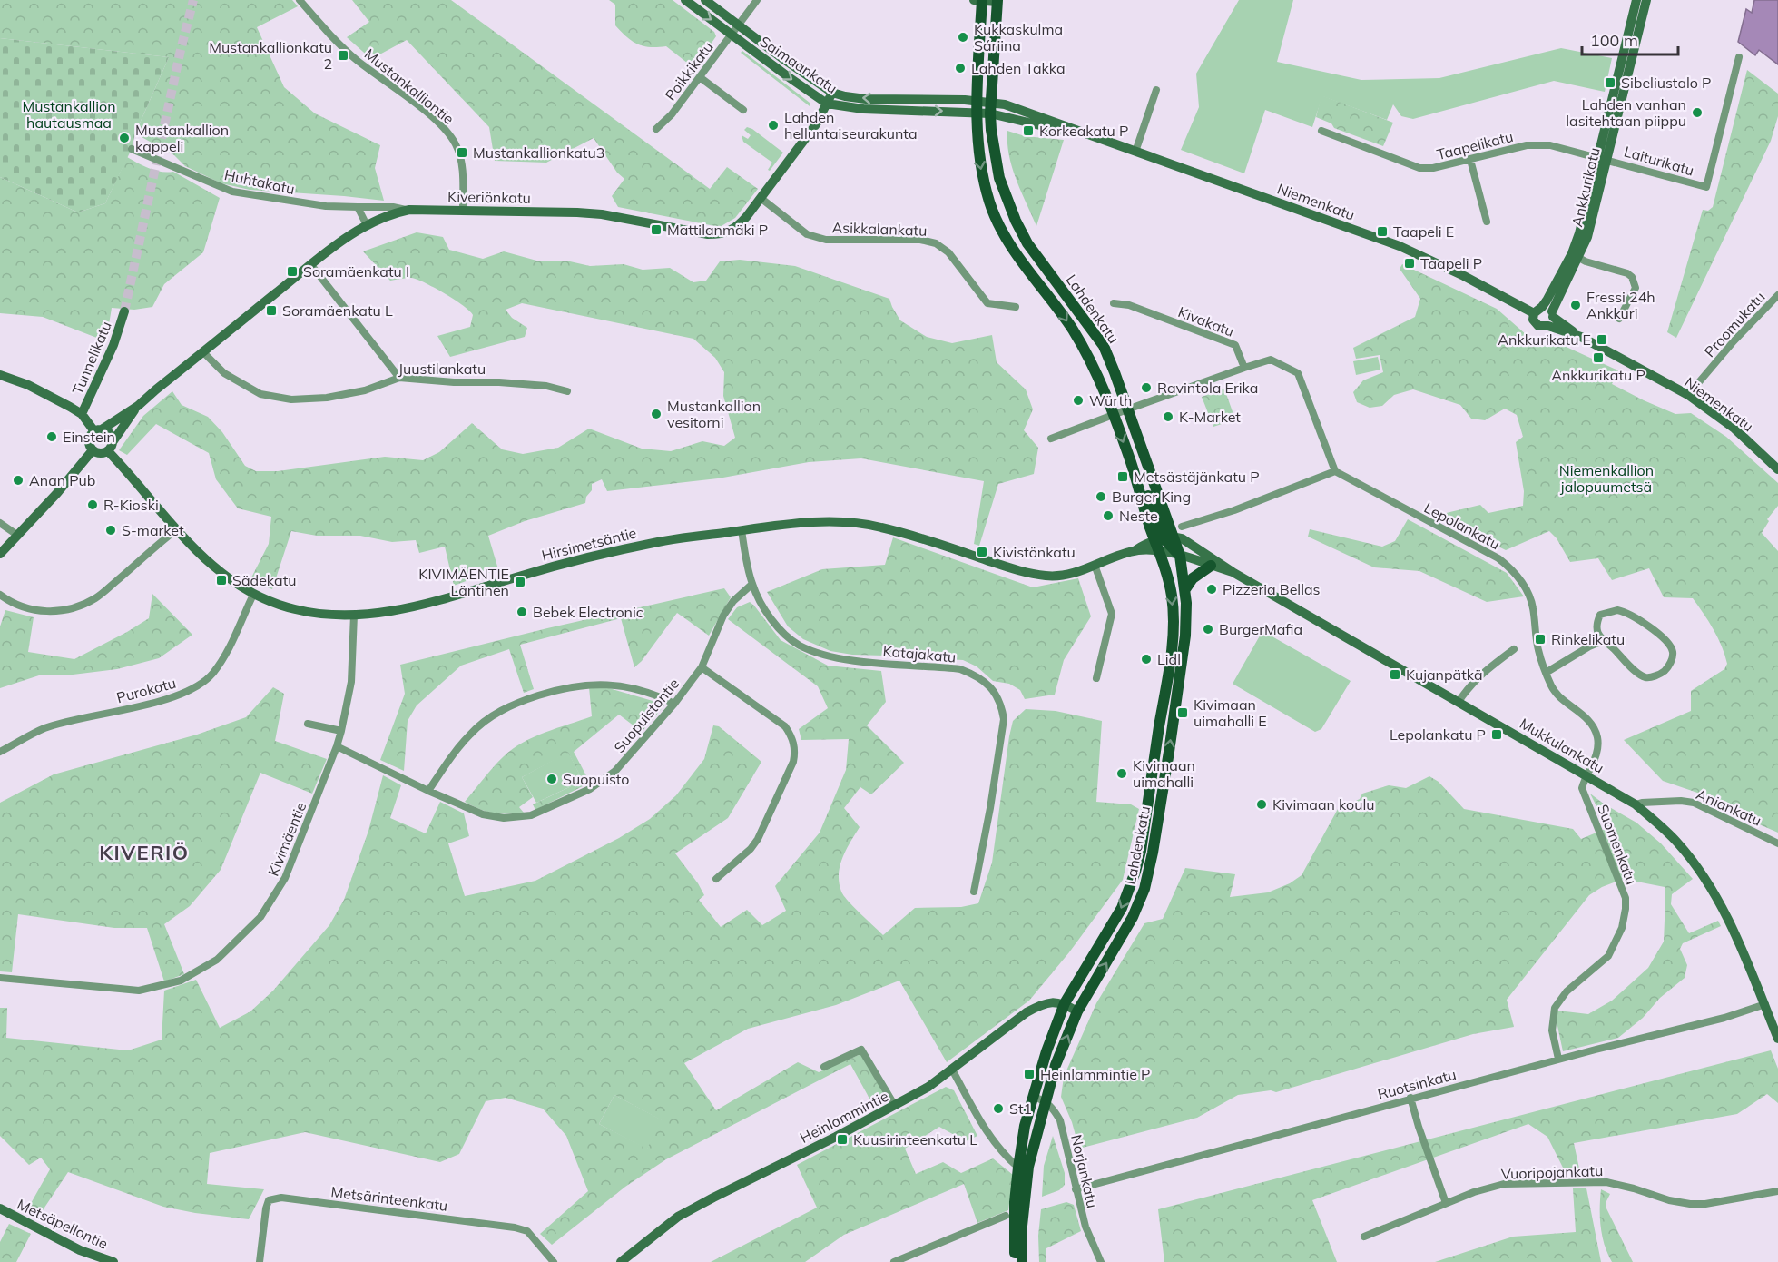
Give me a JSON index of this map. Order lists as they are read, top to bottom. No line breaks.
{"streets":{"main road":["Lahdenkatu"],"street":["Saimaankatu","Poikkikatu","Mustankalliontie","Taapelikatu","Laiturikatu","Huhtakatu","Ankkurikatu","Kiveriönkatu","Niemenkatu","Asikkalankatu","Kivakatu","Proomukatu","Tunnelikatu","Juustilankatu","Lepolankatu","Hirsimetsäntie","Katajakatu","Purokatu","Suopuistontie","Mukkulankatu","Aniankatu","Kivimäentie","Suomenkatu","Ruotsinkatu","Heinlammintie","Norjankatu","Vuoripojankatu","Metsärinteenkatu","Metsäpellontie"]},"crossings":[["Saimaankatu","Poikkikatu"],["Saimaankatu","Kiveriönkatu"],["Saimaankatu","Niemenkatu"],["Saimaankatu","Lahdenkatu"],["Mustankalliontie","Kiveriönkatu"],["Taapelikatu","Laiturikatu"],["Taapelikatu","Ankkurikatu"],["Laiturikatu","Ankkurikatu"],["Huhtakatu","Kiveriönkatu"],["Ankkurikatu","Niemenkatu"],["Kiveriönkatu","Asikkalankatu"],["Kiveriönkatu","Juustilankatu"],["Kiveriönkatu","Hirsimetsäntie"],["Niemenkatu","Lahdenkatu"],["Niemenkatu","Proomukatu"],["Lahdenkatu","Hirsimetsäntie"],["Lahdenkatu","Mukkulankatu"],["Lahdenkatu","Heinlammintie"],["Lahdenkatu","Norjankatu"],["Lepolankatu","Mukkulankatu"],["Lepolankatu","Suomenkatu"],["Hirsimetsäntie","Katajakatu"],["Hirsimetsäntie","Purokatu"],["Hirsimetsäntie","Mukkulankatu"],["Hirsimetsäntie","Kivimäentie"],["Katajakatu","Suopuistontie"],["Suopuistontie","Kivimäentie"],["Mukkulankatu","Aniankatu"],["Mukkulankatu","Suomenkatu"],["Mukkulankatu","Ruotsinkatu"],["Suomenkatu","Ruotsinkatu"],["Ruotsinkatu","Norjankatu"]],"districts":["KIVERIÖ"],"parks":["Mustankallion hautausmaa","Niemenkallion jalopuumetsä"],"places":{"other":["Kukkaskulma Sáriina","Lahden Takka","Lahden vanhan lasitehtaan piippu","Lahden helluntaiseurakunta","Mustankallion kappeli","Fressi 24h Ankkuri","Ravintola Erika","Würth","Mustankallion vesitorni","K-Market","Einstein","Anan Pub","Burger King","R-Kioski","Neste","S-market","Pizzeria Bellas","Bebek Electronic","BurgerMafia","Lidl","Kivimaan uimahalli","Suopuisto","Kivimaan koulu","St1"],"transit":["Mustankallionkatu 2","Sibeliustalo P","Korkeakatu P","Mustankallionkatu3","Mattilanmäki P","Taapeli E","Taapeli P","Soramäenkatu I","Soramäenkatu L","Ankkurikatu E","Ankkurikatu P","Metsästäjänkatu P","Kivistönkatu","Sädekatu","KIVIMÄENTIE Läntinen","Rinkelikatu","Kujanpätkä","Kivimaan uimahalli E","Lepolankatu P","Heinlammintie P","Kuusirinteenkatu L"]},"scale_bar":"100 m"}
